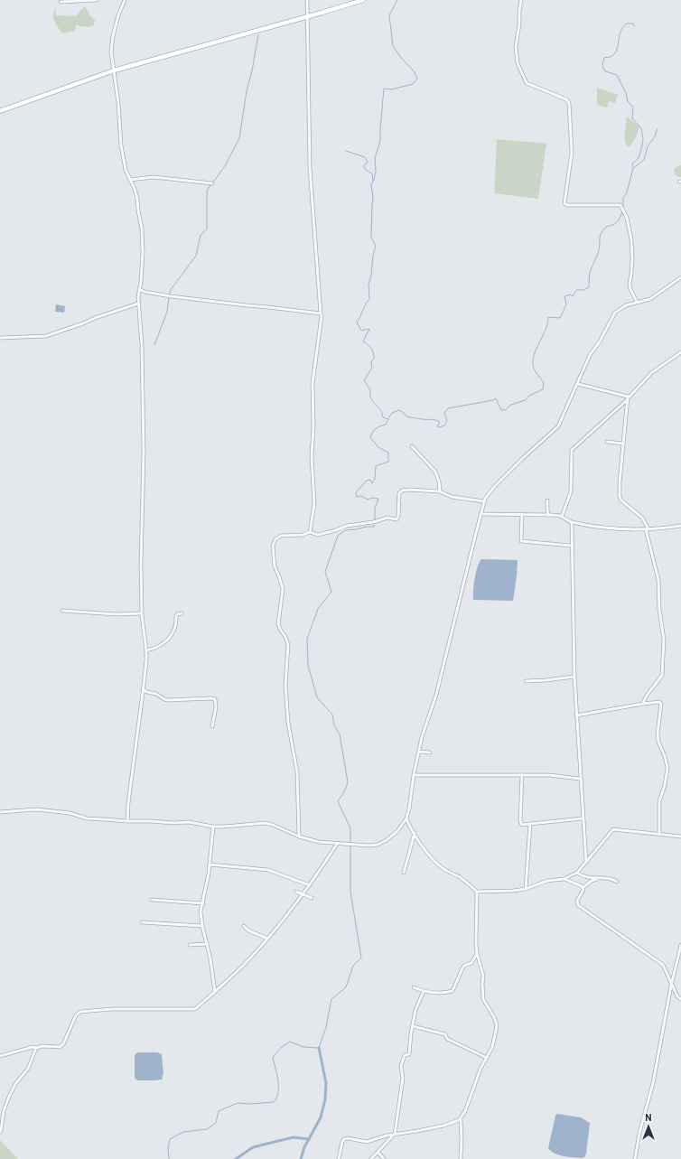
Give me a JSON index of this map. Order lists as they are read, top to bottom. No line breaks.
{"north":"top"}
